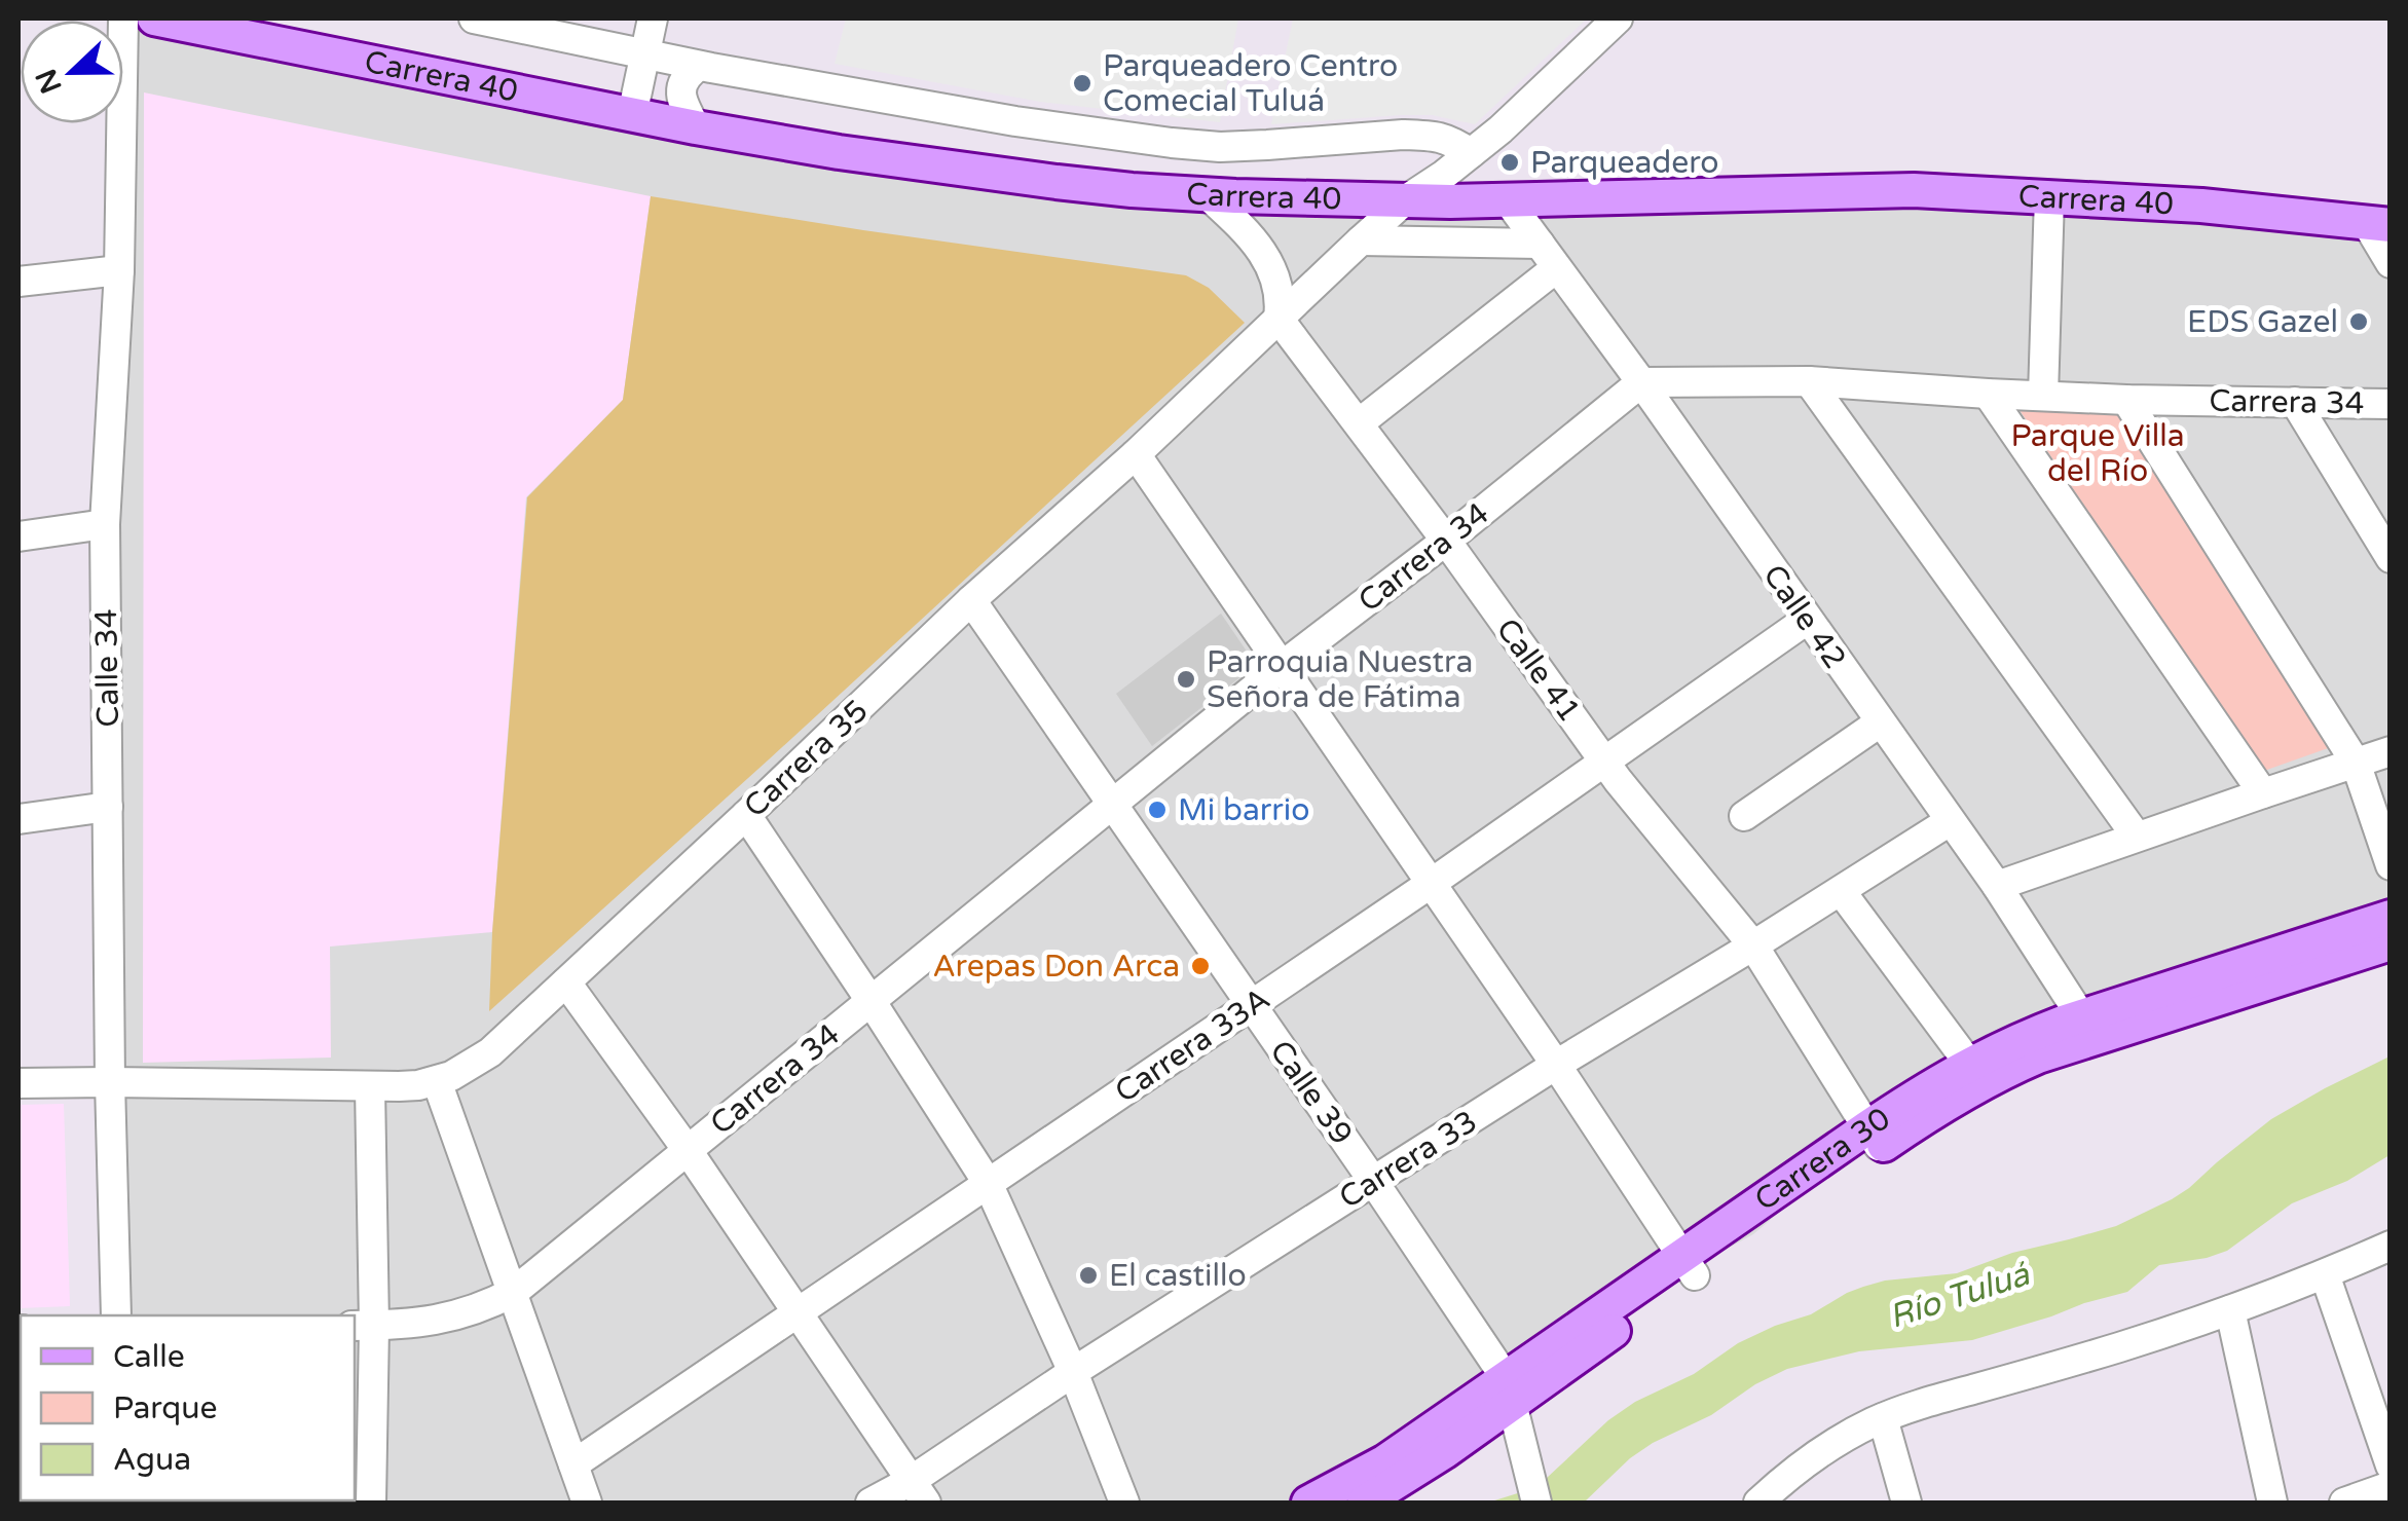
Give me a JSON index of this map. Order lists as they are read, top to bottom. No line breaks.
{"streets":{"main road":["Carrera 40","Carrera 30"],"street":["Carrera 34","Calle 42","Calle 34","Calle 41","Carrera 35","Carrera 33A","Calle 39","Carrera 33"]},"crossings":[["Carrera 40","Calle 42"],["Carrera 40","Calle 41"],["Carrera 40","Carrera 35"],["Carrera 34","Calle 42"],["Carrera 34","Calle 41"],["Carrera 34","Calle 39"],["Calle 42","Carrera 33A"],["Calle 42","Carrera 30"],["Calle 42","Carrera 33"],["Calle 34","Carrera 35"],["Calle 41","Carrera 35"],["Calle 41","Carrera 33A"],["Calle 41","Carrera 30"],["Calle 41","Carrera 33"],["Carrera 35","Calle 39"],["Carrera 33A","Calle 39"],["Calle 39","Carrera 30"],["Calle 39","Carrera 33"]],"water":["Río Tuluá"],"parks":["Parque Villa del Río"],"places":["Parqueadero Centro Comecial Tuluá","Parqueadero","EDS Gazel","Parroquia Nuestra Señora de Fátima","Mi barrio","Arepas Don Arca","El castillo"],"legend":["Calle","Parque","Agua"],"north":"left"}
